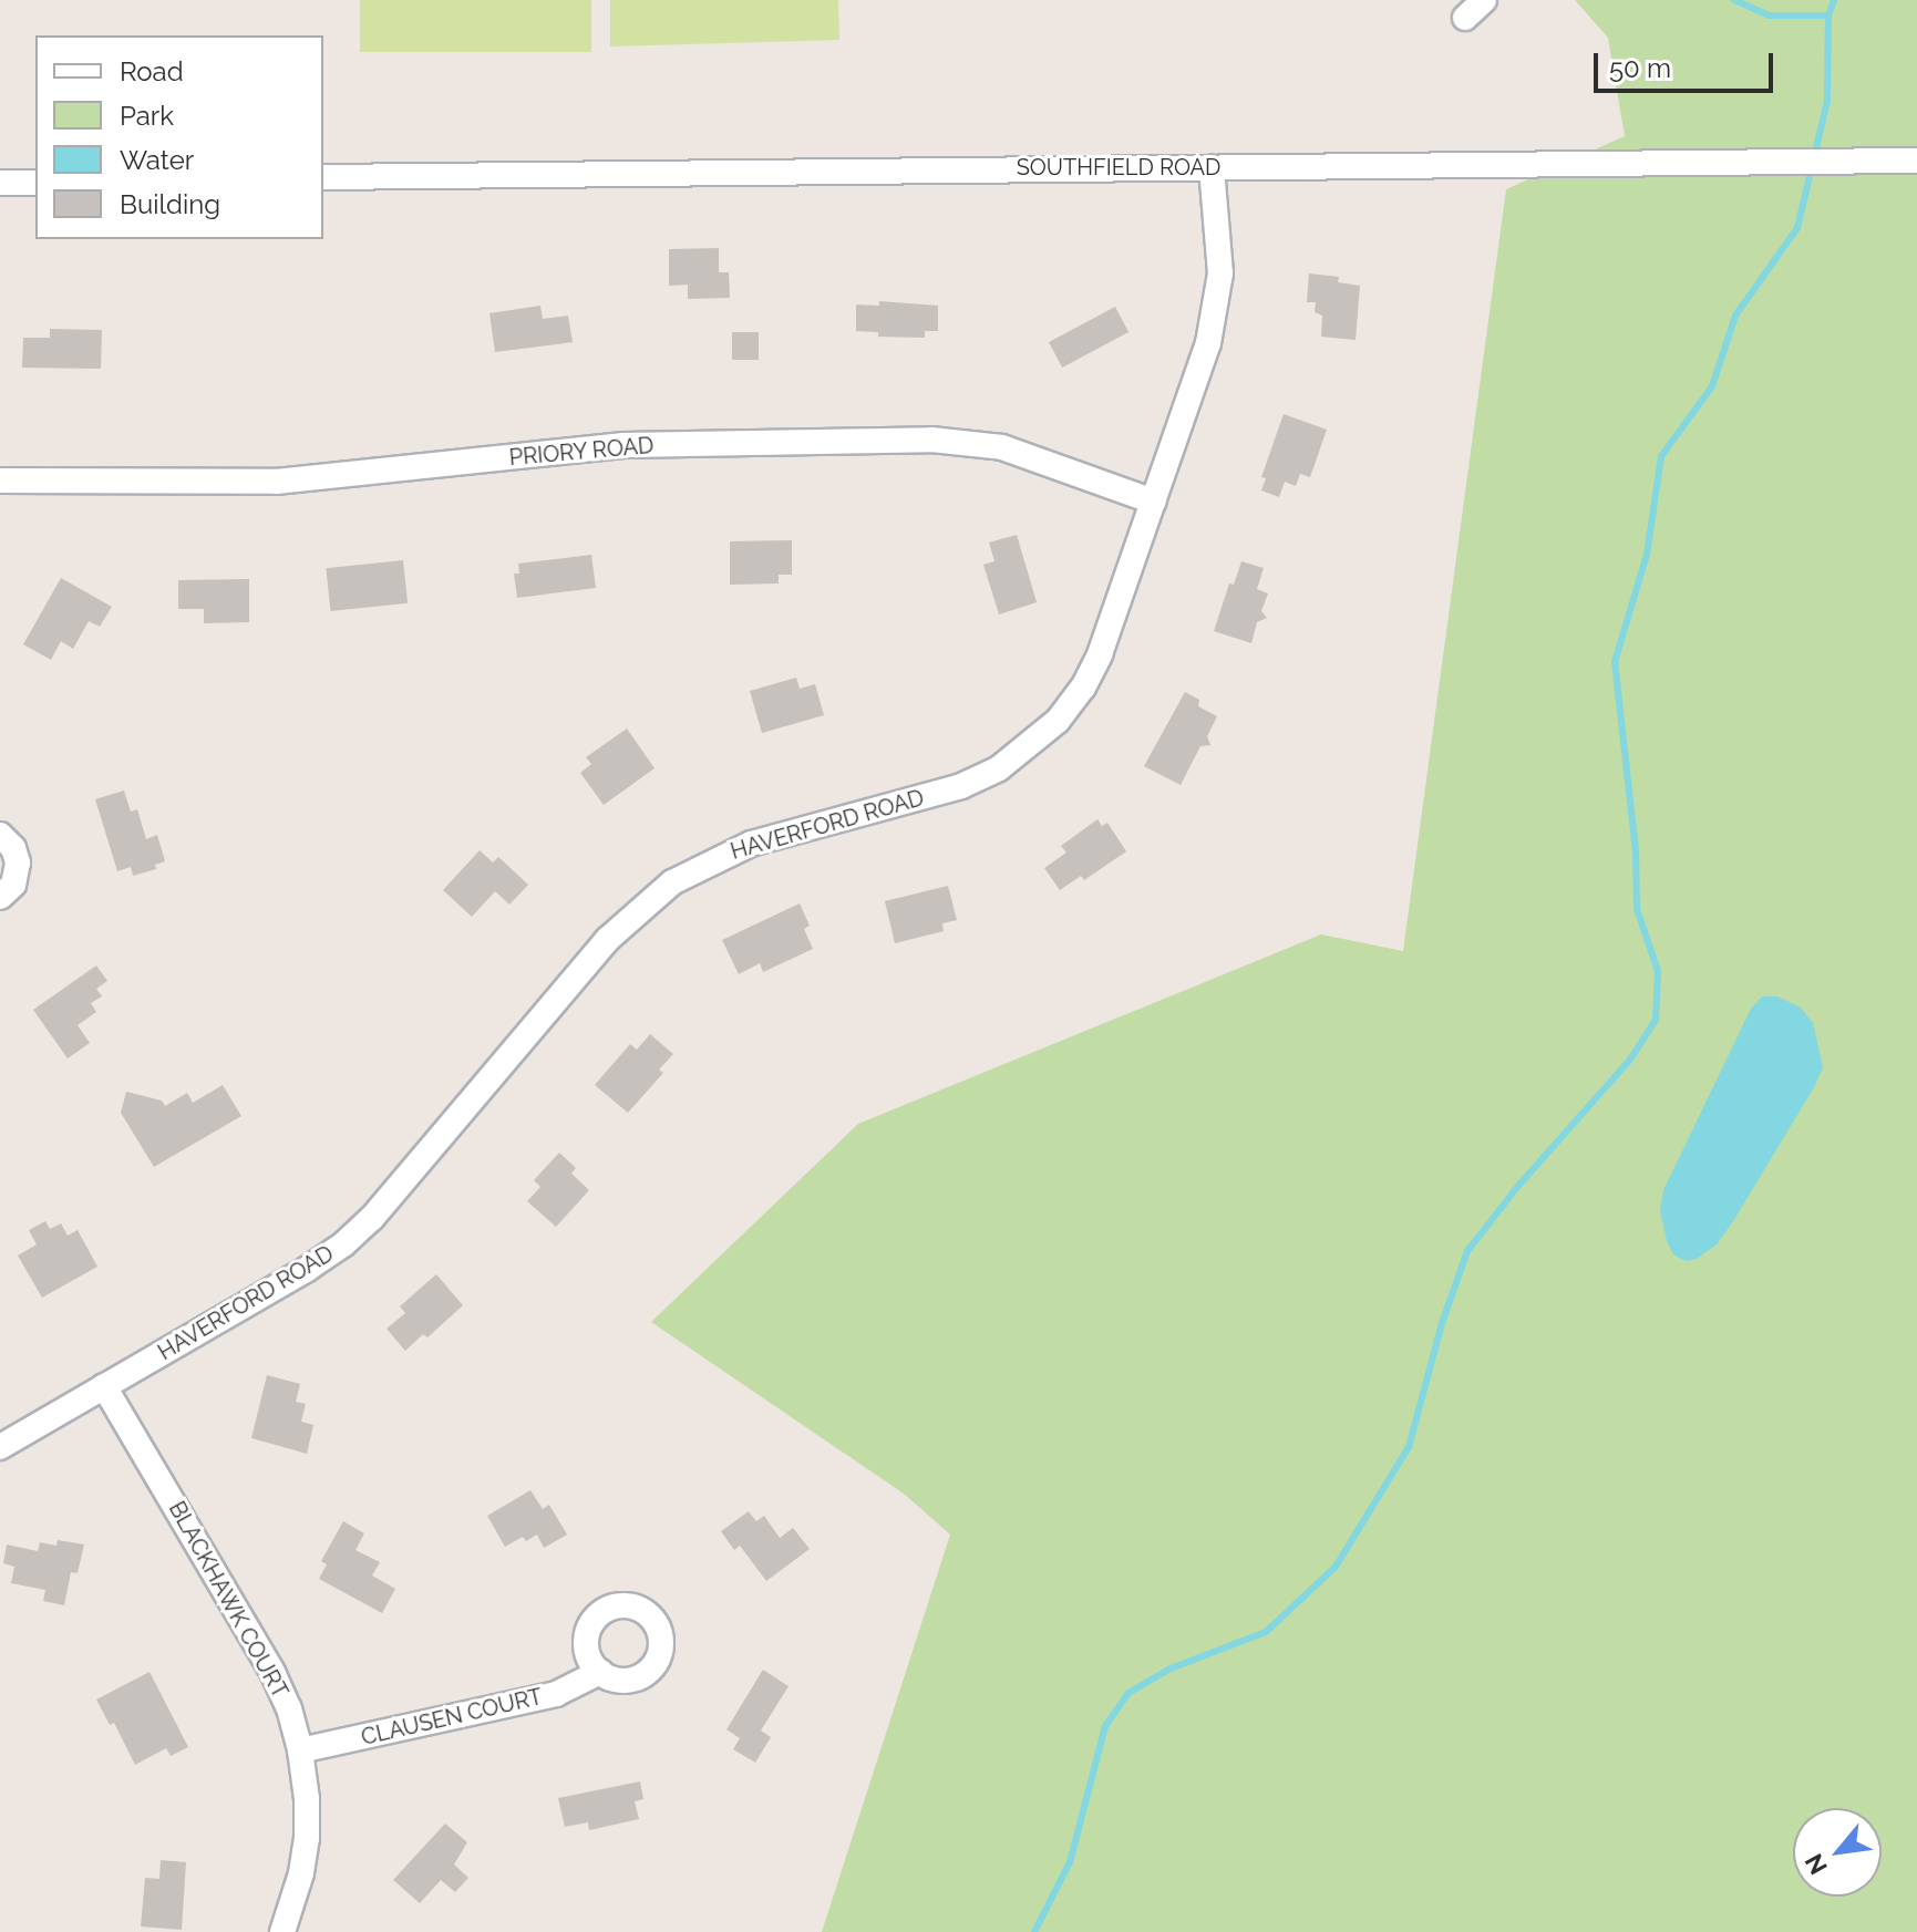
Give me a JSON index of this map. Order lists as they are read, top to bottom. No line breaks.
{"streets":{"street":["SOUTHFIELD ROAD","PRIORY ROAD","HAVERFORD ROAD","BLACKHAWK COURT","CLAUSEN COURT"]},"crossings":[["SOUTHFIELD ROAD","HAVERFORD ROAD"],["PRIORY ROAD","HAVERFORD ROAD"],["HAVERFORD ROAD","BLACKHAWK COURT"],["BLACKHAWK COURT","CLAUSEN COURT"]],"legend":["Road","Park","Water","Building"],"scale_bar":"50 m","north":"bottom left"}
